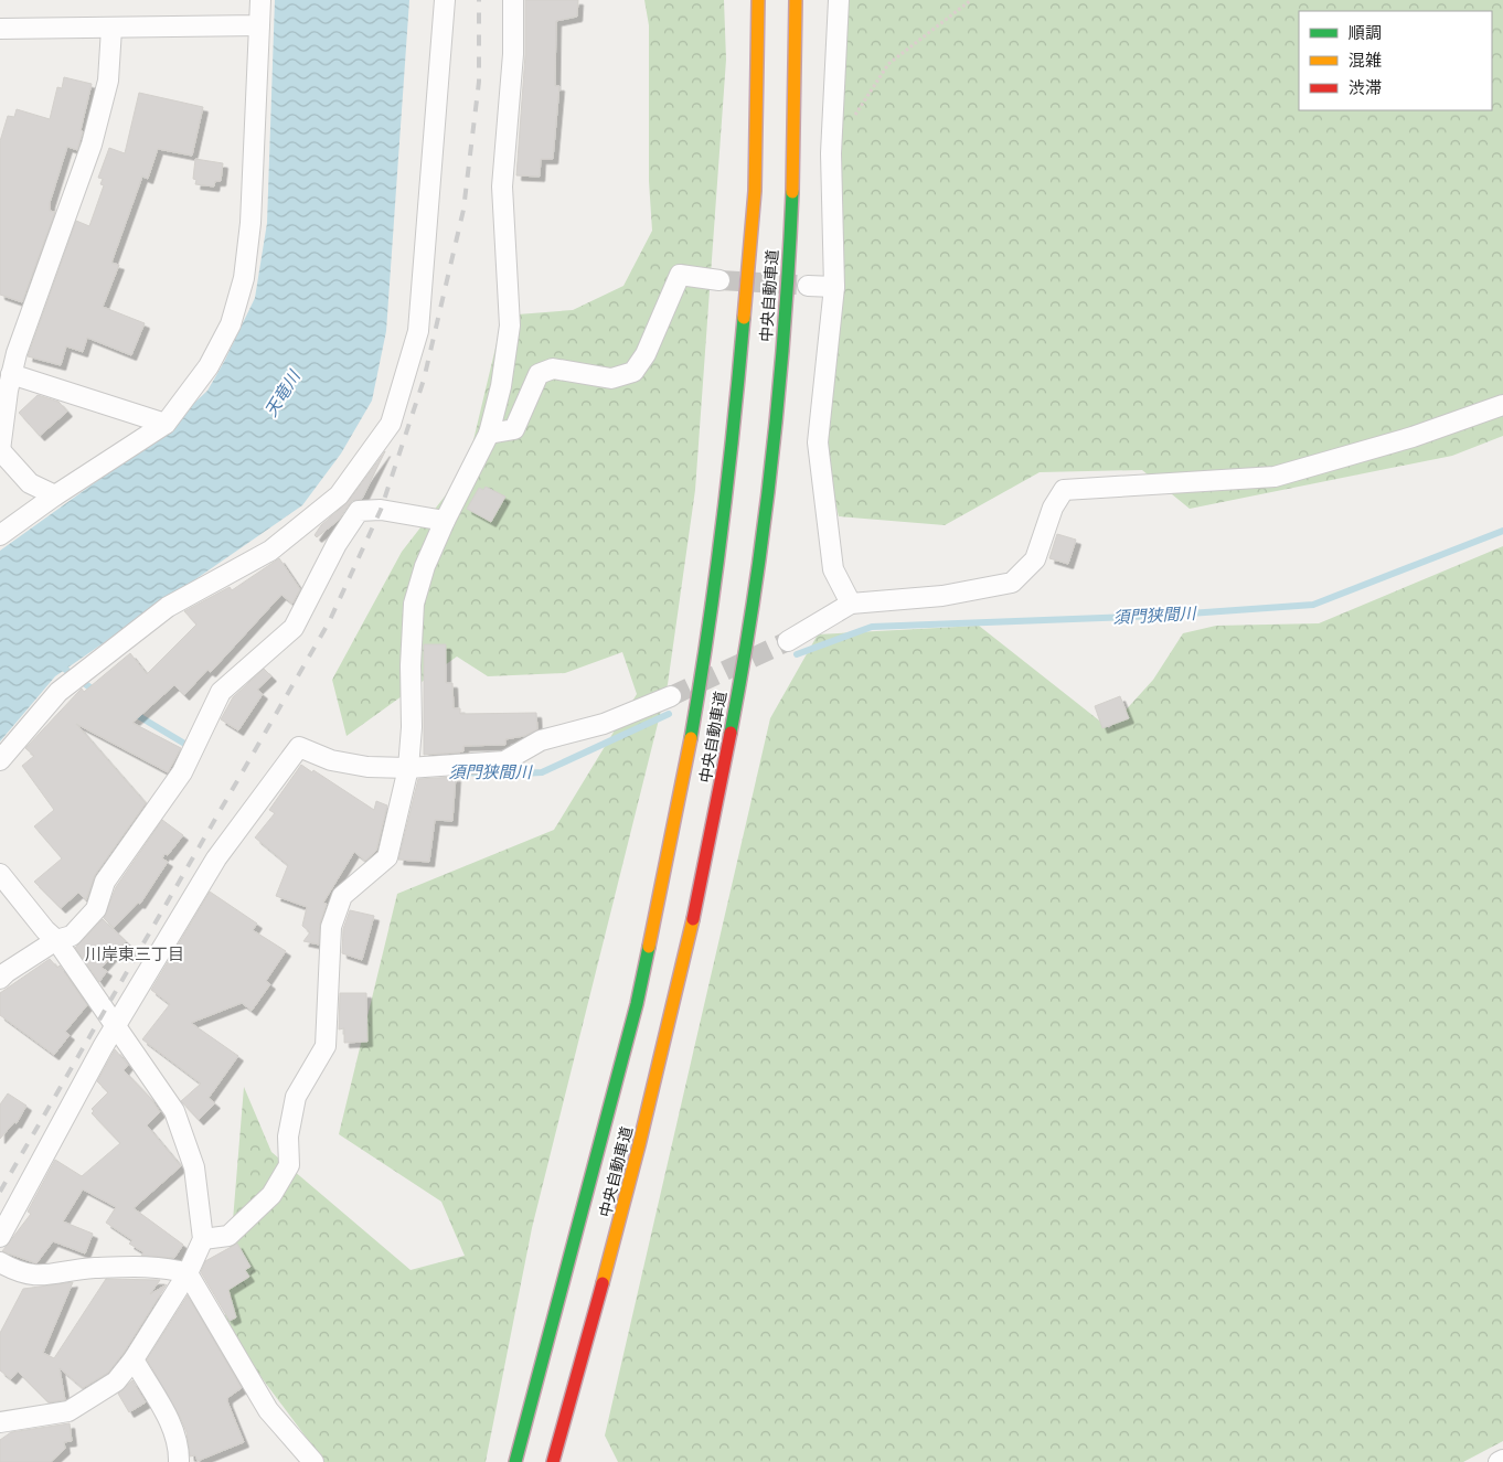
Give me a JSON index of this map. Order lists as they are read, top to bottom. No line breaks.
{"streets":{"highway":["中央自動車道"]},"districts":["川岸東三丁目"],"water":["天竜川","須門狭間川"],"legend":["順調","混雑","渋滞"]}
